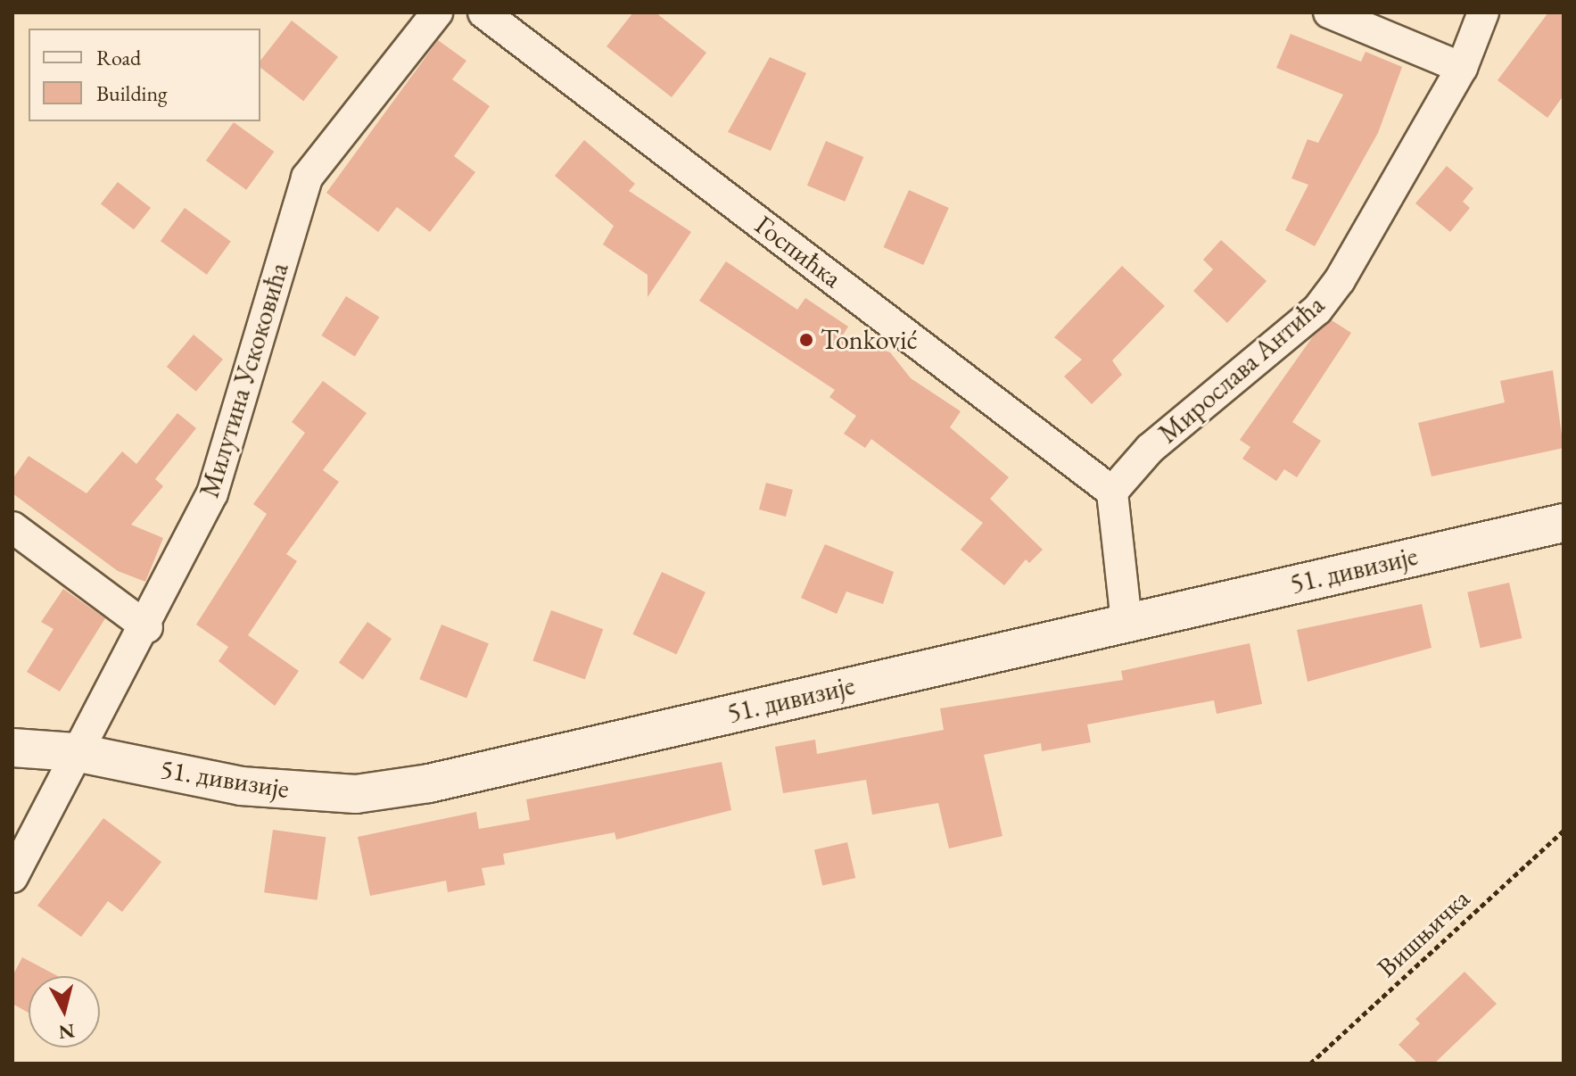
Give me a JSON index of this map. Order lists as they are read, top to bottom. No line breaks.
{"streets":{"street":["Госпићка","Мирослава Антића","Милутина Ускоковића","51. дивизије"],"path":["Вишњичка"]},"crossings":[["Госпићка","Мирослава Антића"],["Милутина Ускоковића","51. дивизије"]],"places":["Tonković"],"legend":["Road","Building"],"north":"bottom"}
